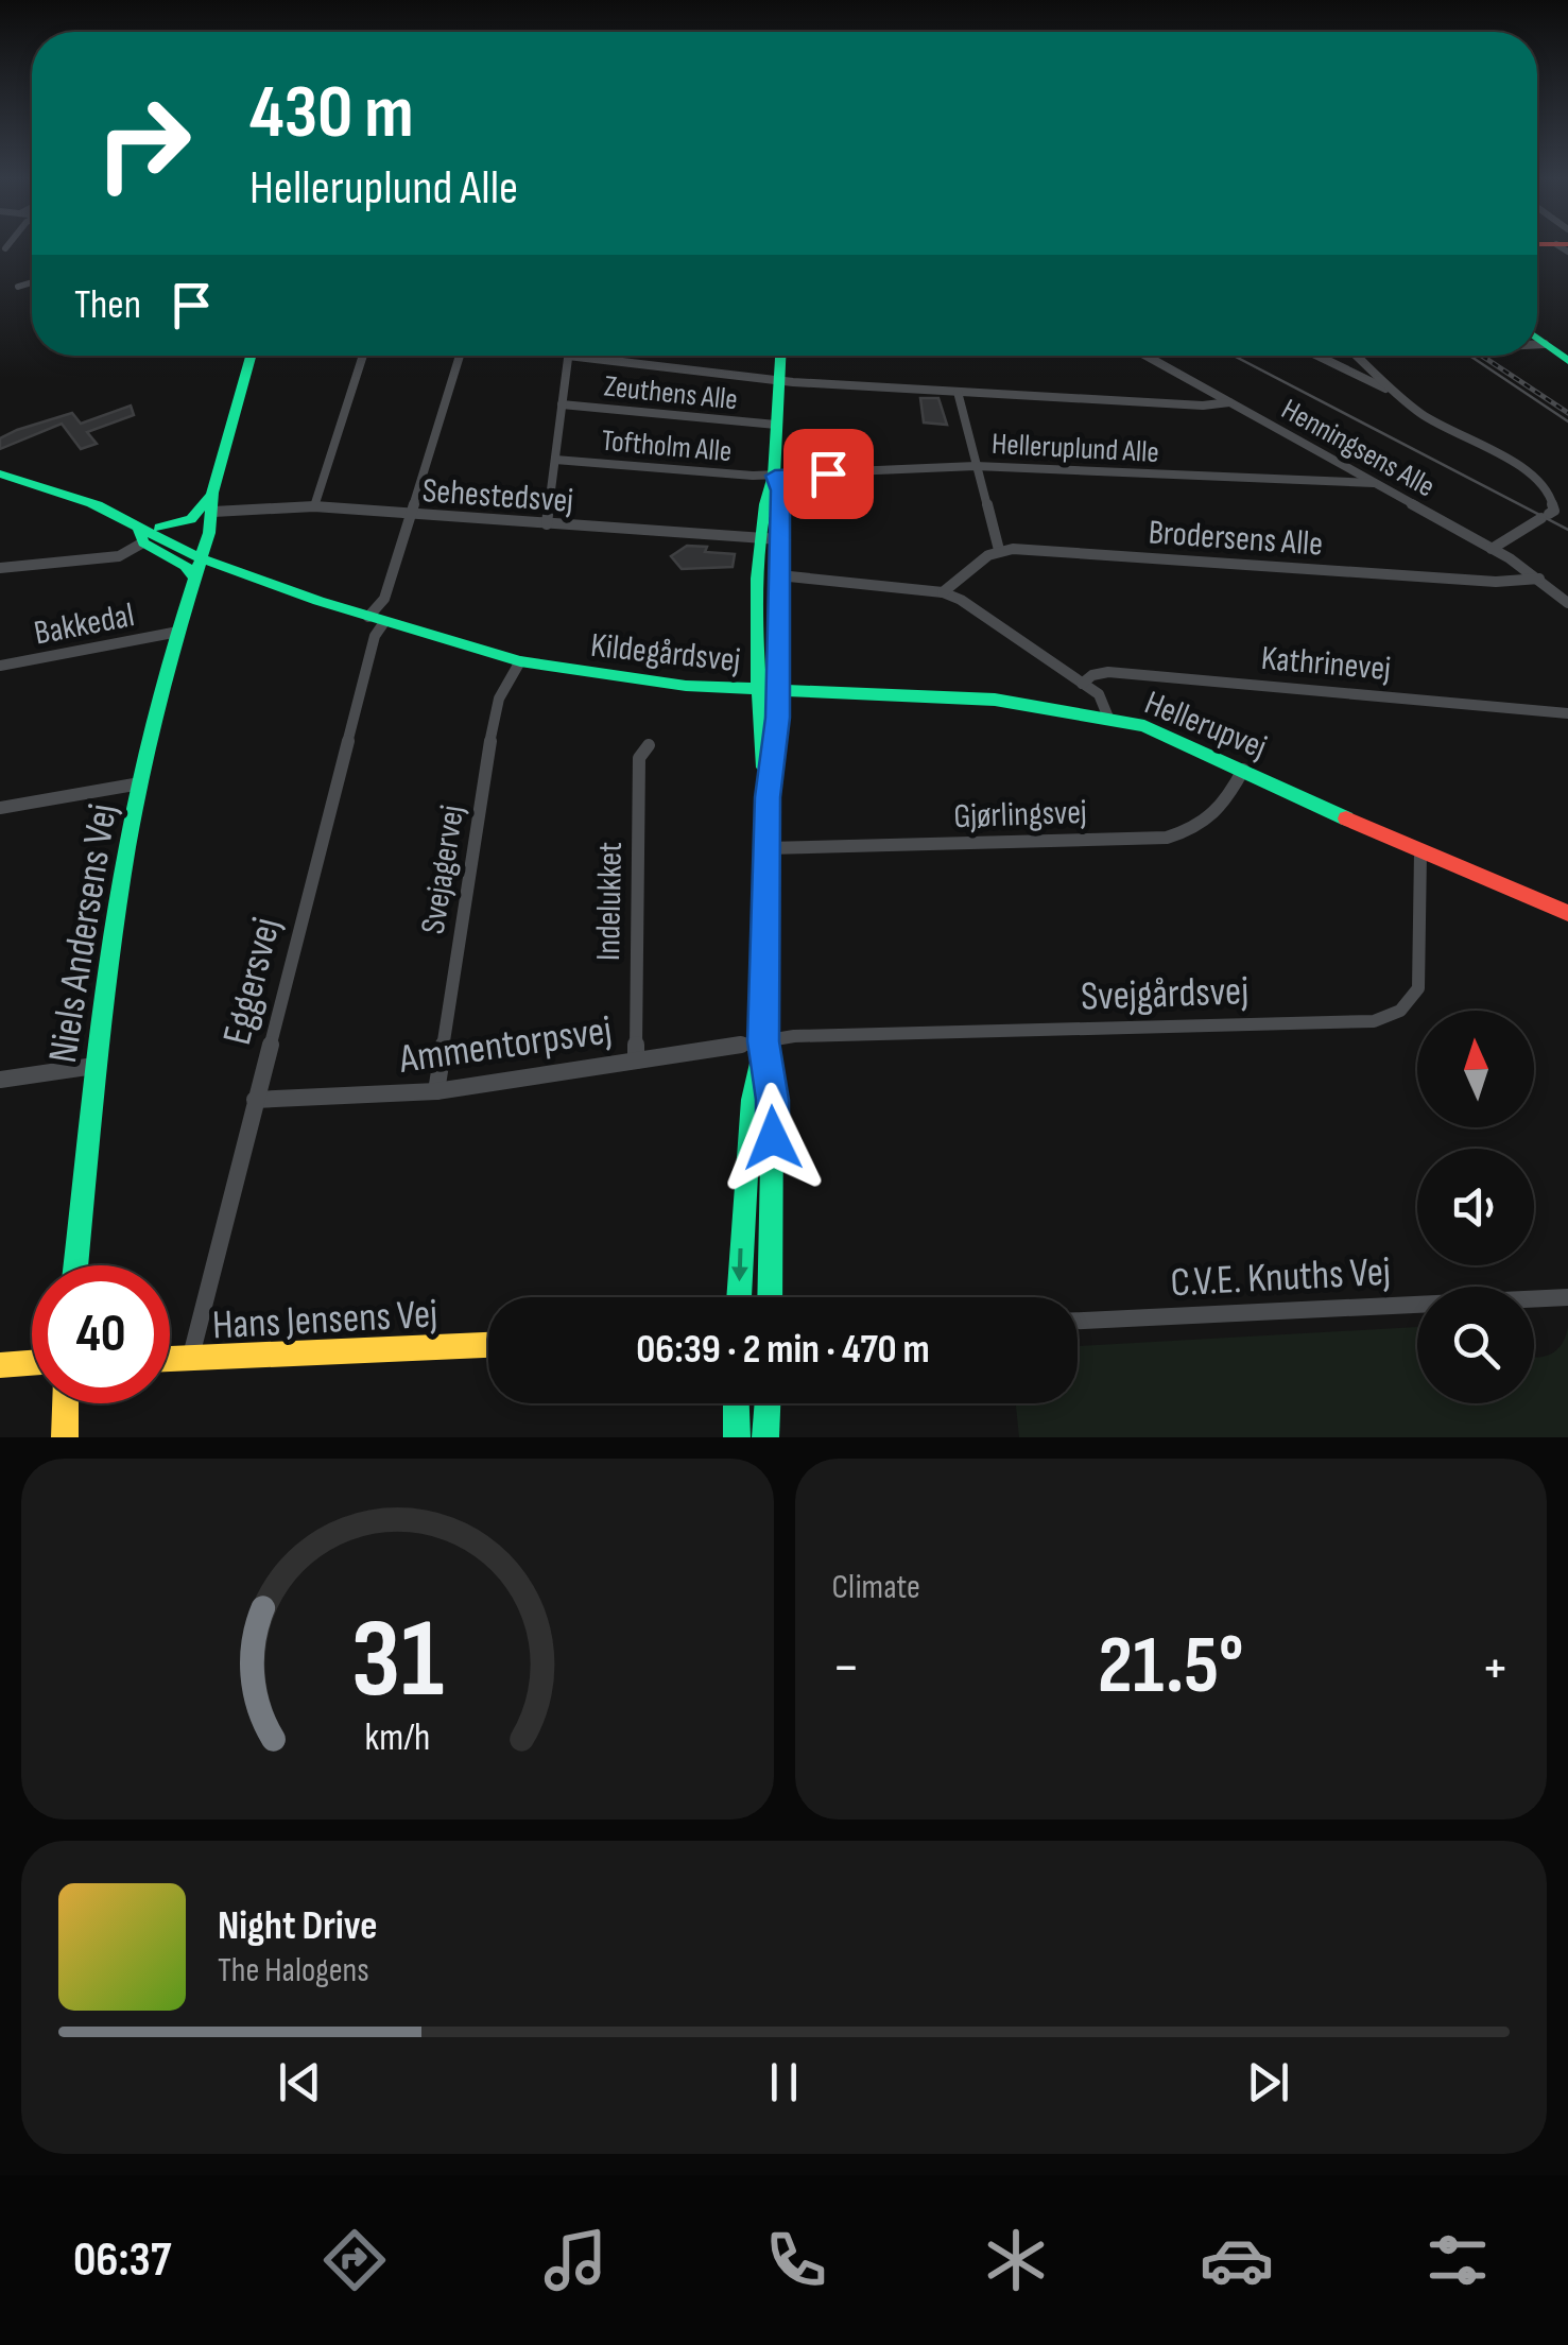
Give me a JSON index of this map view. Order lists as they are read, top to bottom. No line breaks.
{"streets":{"street":["Zeuthens Alle","Toftholm Alle","Helleruplund Alle","Henningsens Alle","Sehestedsvej","Brodersens Alle","Bakkedal","Kildegårdsvej","Kathrinevej","Hellerupvej","Gjørlingsvej","Svejagervej","Indelukket","Niels Andersens Vej","Eggersvej","Svejgårdsvej","Ammentorpsvej","C.V.E. Knuths Vej","Hans Jensens Vej"]},"crossings":[["Toftholm Alle","Helleruplund Alle"],["Helleruplund Alle","Henningsens Alle"],["Henningsens Alle","Brodersens Alle"],["Sehestedsvej","Niels Andersens Vej"],["Sehestedsvej","Eggersvej"],["Bakkedal","Niels Andersens Vej"],["Kildegårdsvej","Hellerupvej"],["Kildegårdsvej","Svejagervej"],["Kildegårdsvej","Niels Andersens Vej"],["Kildegårdsvej","Eggersvej"],["Kathrinevej","Hellerupvej"],["Hellerupvej","Gjørlingsvej"],["Hellerupvej","Svejgårdsvej"],["Svejagervej","Ammentorpsvej"],["Indelukket","Ammentorpsvej"],["Eggersvej","Ammentorpsvej"],["Eggersvej","Hans Jensens Vej"],["Svejgårdsvej","Ammentorpsvej"]],"north":"top","page":{"turn":["430 m","Helleruplund Alle"],"then":"Then","limit":"40","trip":"06:39 · 2 min · 470 m","tile":"Climate","heat":["−","21.5°","+"],"song":["Night Drive","The Halogens"],"tabs":"06:37","gauge":["31","km/h"]}}
